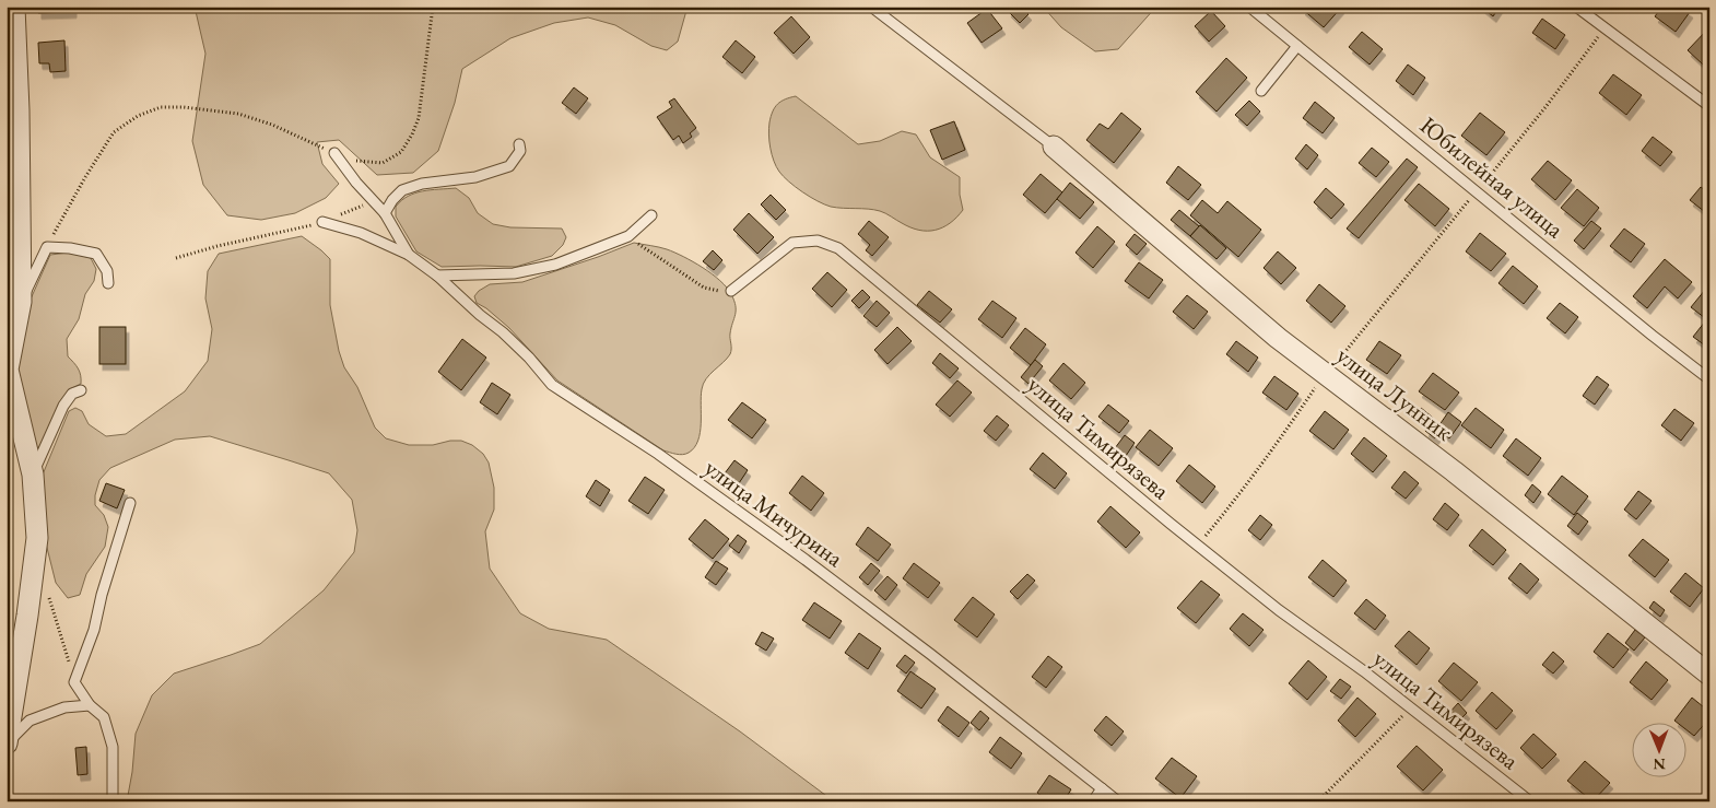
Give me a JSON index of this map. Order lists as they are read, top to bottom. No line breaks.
{"streets":{"street":["улица Лунник"],"lane":["Юбилейная улица","улица Тимирязева","улица Мичурина"]},"north":"bottom"}
